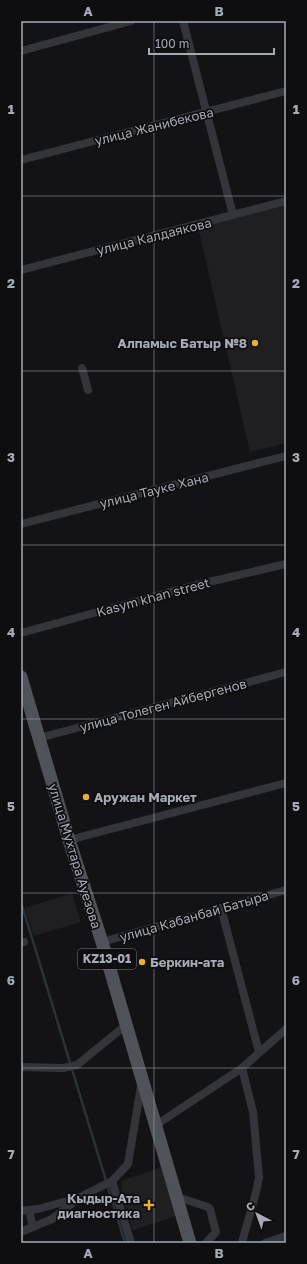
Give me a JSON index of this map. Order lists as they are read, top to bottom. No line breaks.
{"streets":{"main road":["улица Мухтара Ауезова","KZ13-01"],"street":["улица Жанибекова","улица Калдаякова","улица Тауке Хана","Kasym khan street","улица Толеген Айбергенов","улица Кабанбай Батыра"]},"crossings":[["улица Толеген Айбергенов","улица Мухтара Ауезова"],["улица Мухтара Ауезова","улица Кабанбай Батыра"]],"places":{"other":["Алпамыс Батыр №8","Аружан Маркет","Беркин-ата"],"health":["Кыдыр-Ата диагностика"]},"scale_bar":"100 m","north":"top left","grid":{"columns":["A","B"],"rows":["1","2","3","4","5","6","7"]}}
